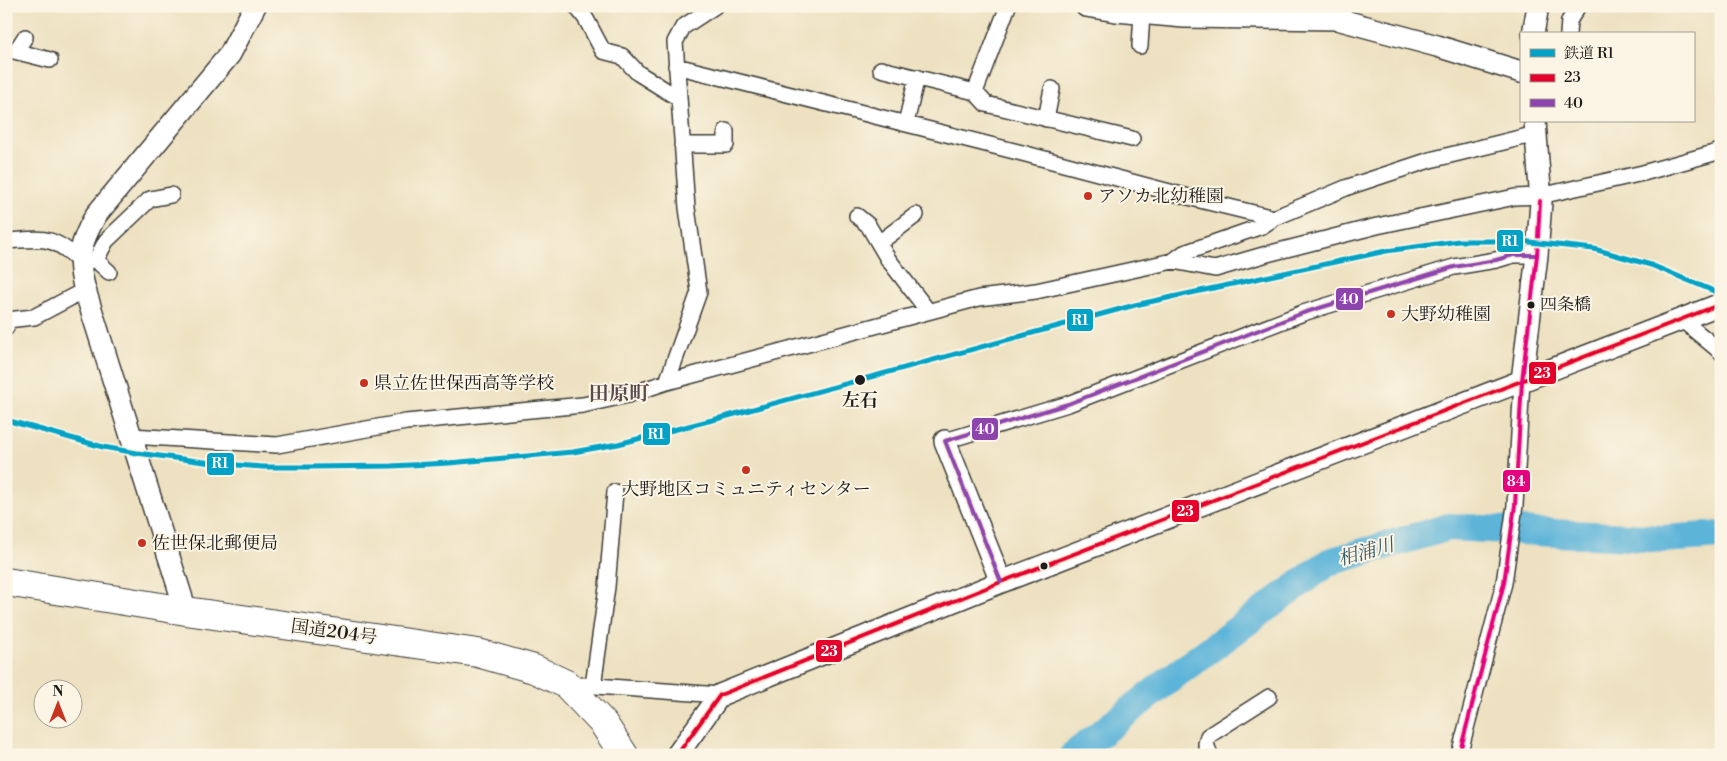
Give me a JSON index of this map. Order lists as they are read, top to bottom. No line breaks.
{"streets":{"highway":["国道204号"]},"districts":["田原町"],"water":["相浦川"],"places":["アソカ北幼稚園","四条橋","大野幼稚園","左石","県立佐世保西高等学校","大野地区コミュニティセンター","佐世保北郵便局"],"lines":["transit line 84","rail line R1","transit line 40","transit line 23"],"legend":["鉄道 R1","23","40"],"north":"top"}
